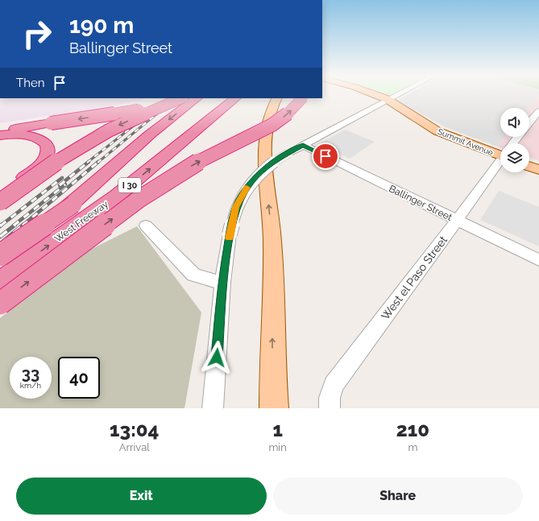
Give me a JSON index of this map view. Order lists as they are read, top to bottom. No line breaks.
{"streets":{"highway":["I 30","West Freeway"],"main road":["Summit Avenue"],"street":["Ballinger Street","West el Paso Street"]},"crossings":[["Ballinger Street","West el Paso Street"]],"page":{"turn":["190 m","Ballinger Street"],"then":"Then","speed":"33 km/h","limit":"40","eta":["13:04","Arrival","1","min","210","m"],"buttons":["Exit","Share"]}}
